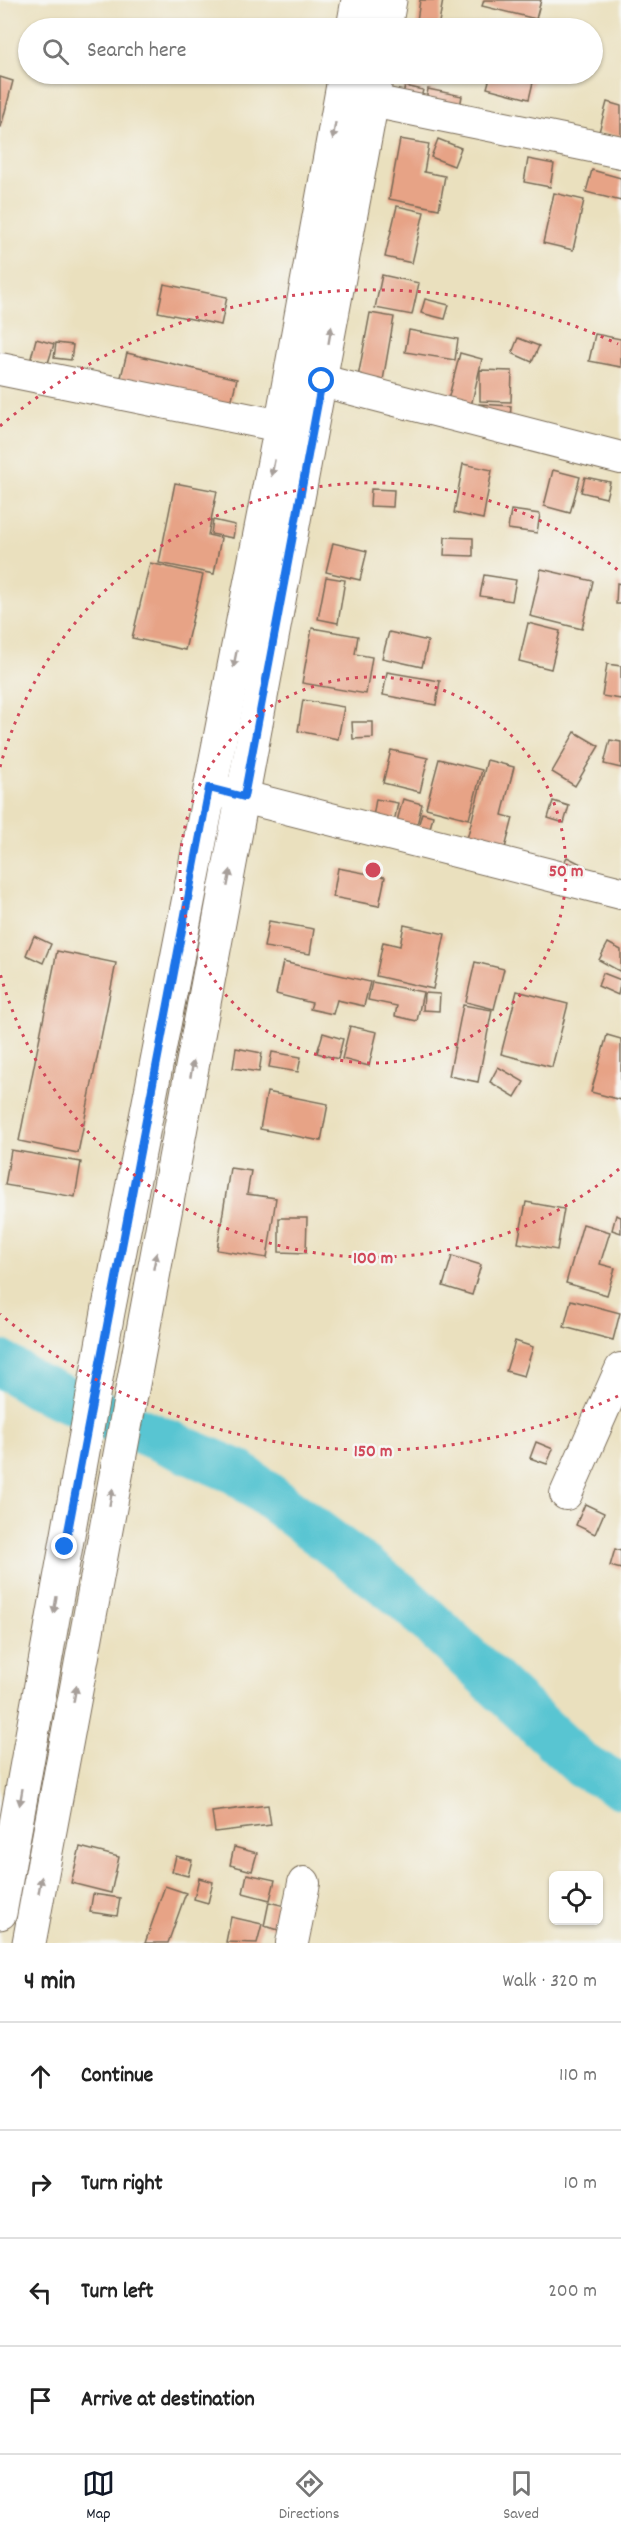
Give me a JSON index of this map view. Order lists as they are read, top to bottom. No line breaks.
{"page":{"search":"Search here","heading":["4 min","Walk · 320 m"],"list":[["Continue","110 m"],["Turn right","10 m"],["Turn left","200 m"],"Arrive at destination"],"nav":["Map","Directions","Saved"]},"rings":["50 m","100 m","150 m"]}
